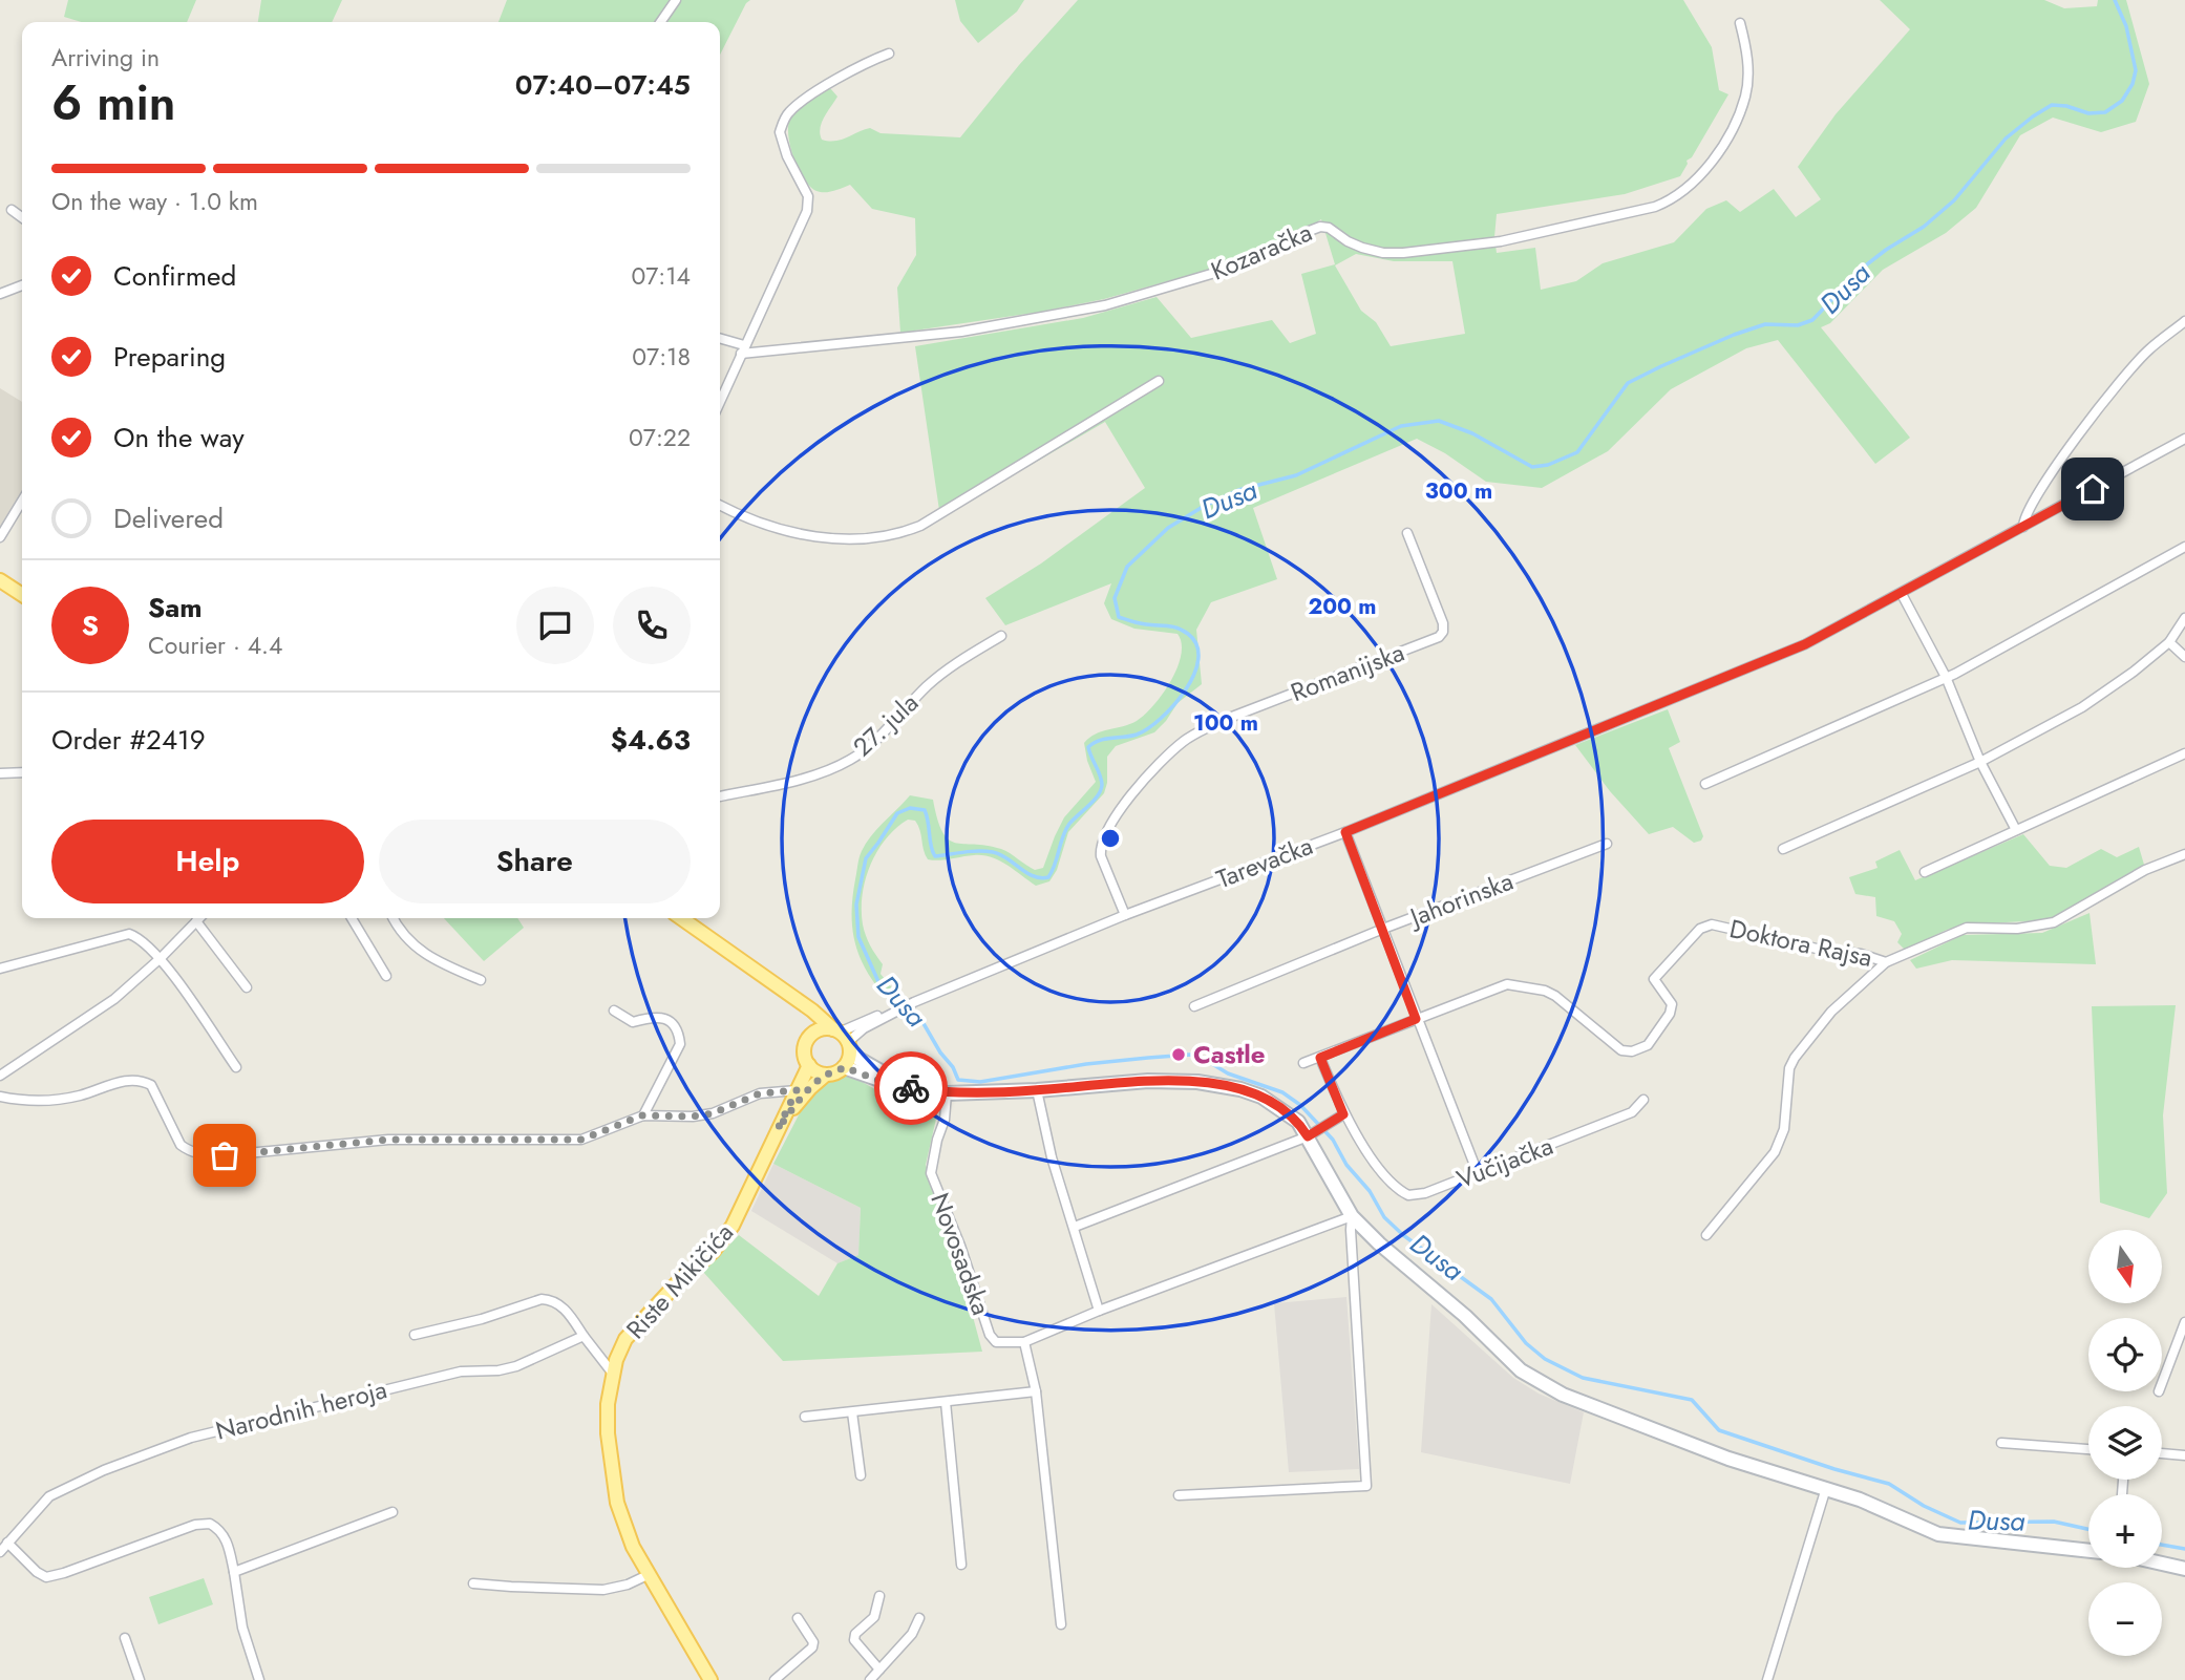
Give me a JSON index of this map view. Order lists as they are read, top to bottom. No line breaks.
{"streets":{"main road":["Riste Mikičića"],"street":["Kozaračka","Romanijska","27. jula","Tarevačka","Jahorinska","Doktora Rajsa","Vučijačka","Novosadska","Narodnih heroja"]},"crossings":[["Romanijska","Tarevačka"]],"water":["Dusa"],"places":["Castle"],"north":"bottom","page":{"heading":["6 min","Arriving in","07:40–07:45"],"panel":["Sam","Courier · 4.4","Order #2419","$4.63"],"bar":"On the way · 1.0 km","list":[["Confirmed","07:14"],["Preparing","07:18"],["On the way","07:22"],"Delivered"],"round":"S","buttons":["Help","Share"],"map_buttons":["+","−"]},"rings":["300 m","200 m","100 m"]}
